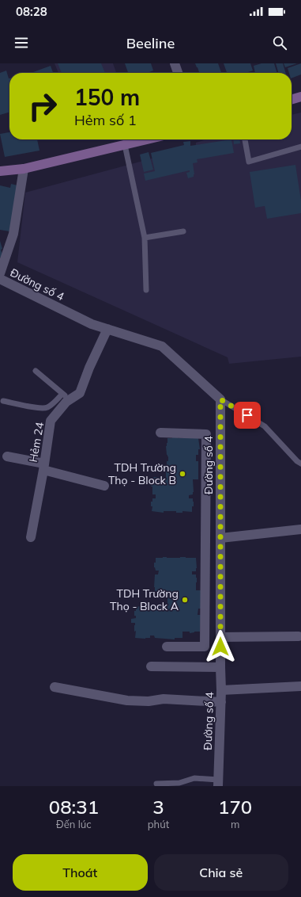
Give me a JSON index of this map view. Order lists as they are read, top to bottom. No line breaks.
{"streets":{"street":["Đường số 4","Hẻm 24"]},"crossings":[["Đường số 4","Hẻm 24"]],"places":["TDH Trường Thọ - Block B","TDH Trường Thọ - Block A"],"page":{"status":"08:28","header":"Beeline","turn":["150 m","Hẻm số 1"],"eta":["08:31","Đến lúc","3","phút","170","m"],"buttons":["Thoát","Chia sẻ"]}}
